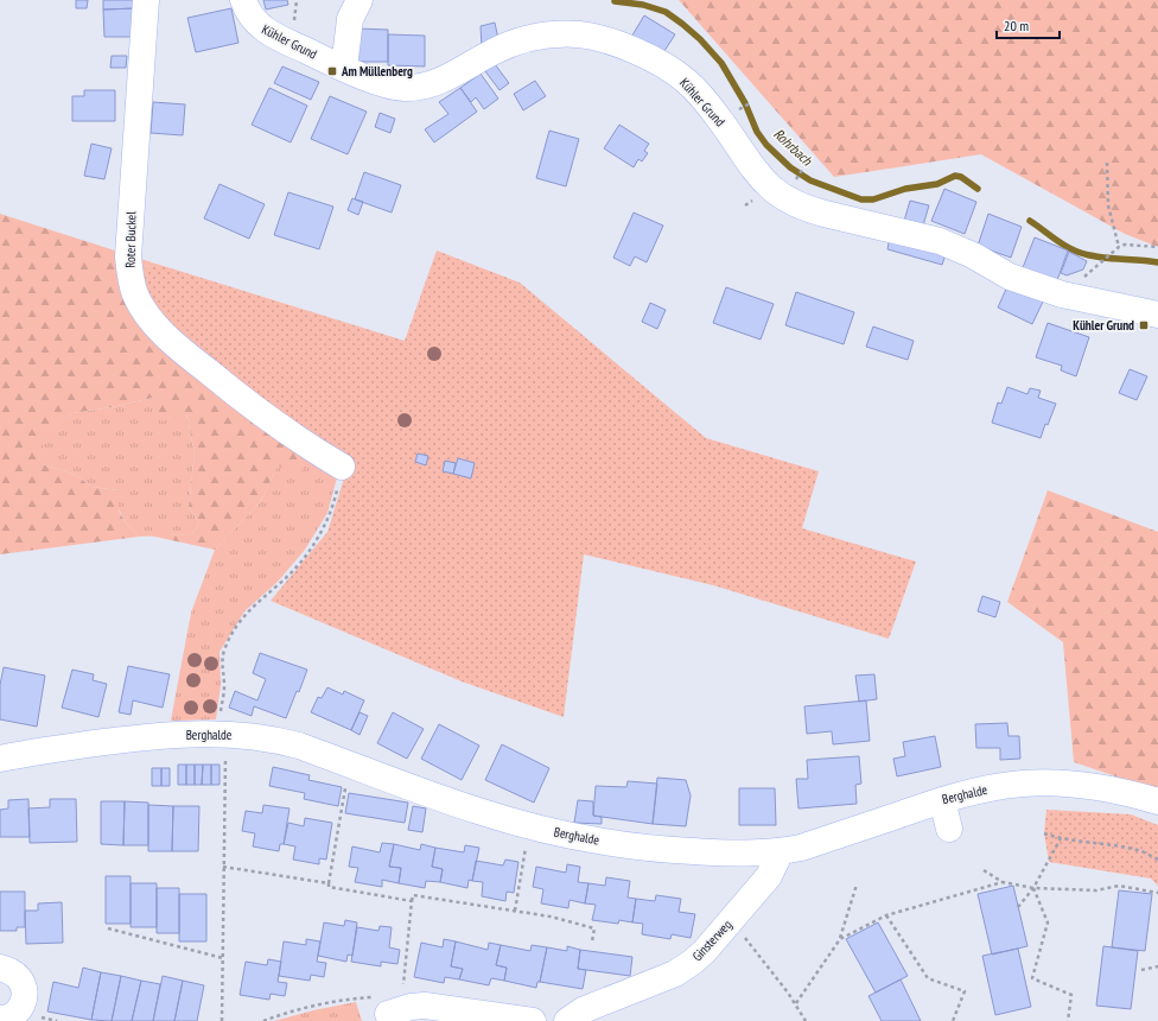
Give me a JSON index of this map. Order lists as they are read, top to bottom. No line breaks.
{"streets":{"street":["Kühler Grund","Roter Buckel","Berghalde","Ginsterweg"]},"crossings":[["Berghalde","Ginsterweg"]],"water":["Rohrbach"],"places":{"transit":["Am Müllenberg","Kühler Grund"]},"scale_bar":"20 m"}
